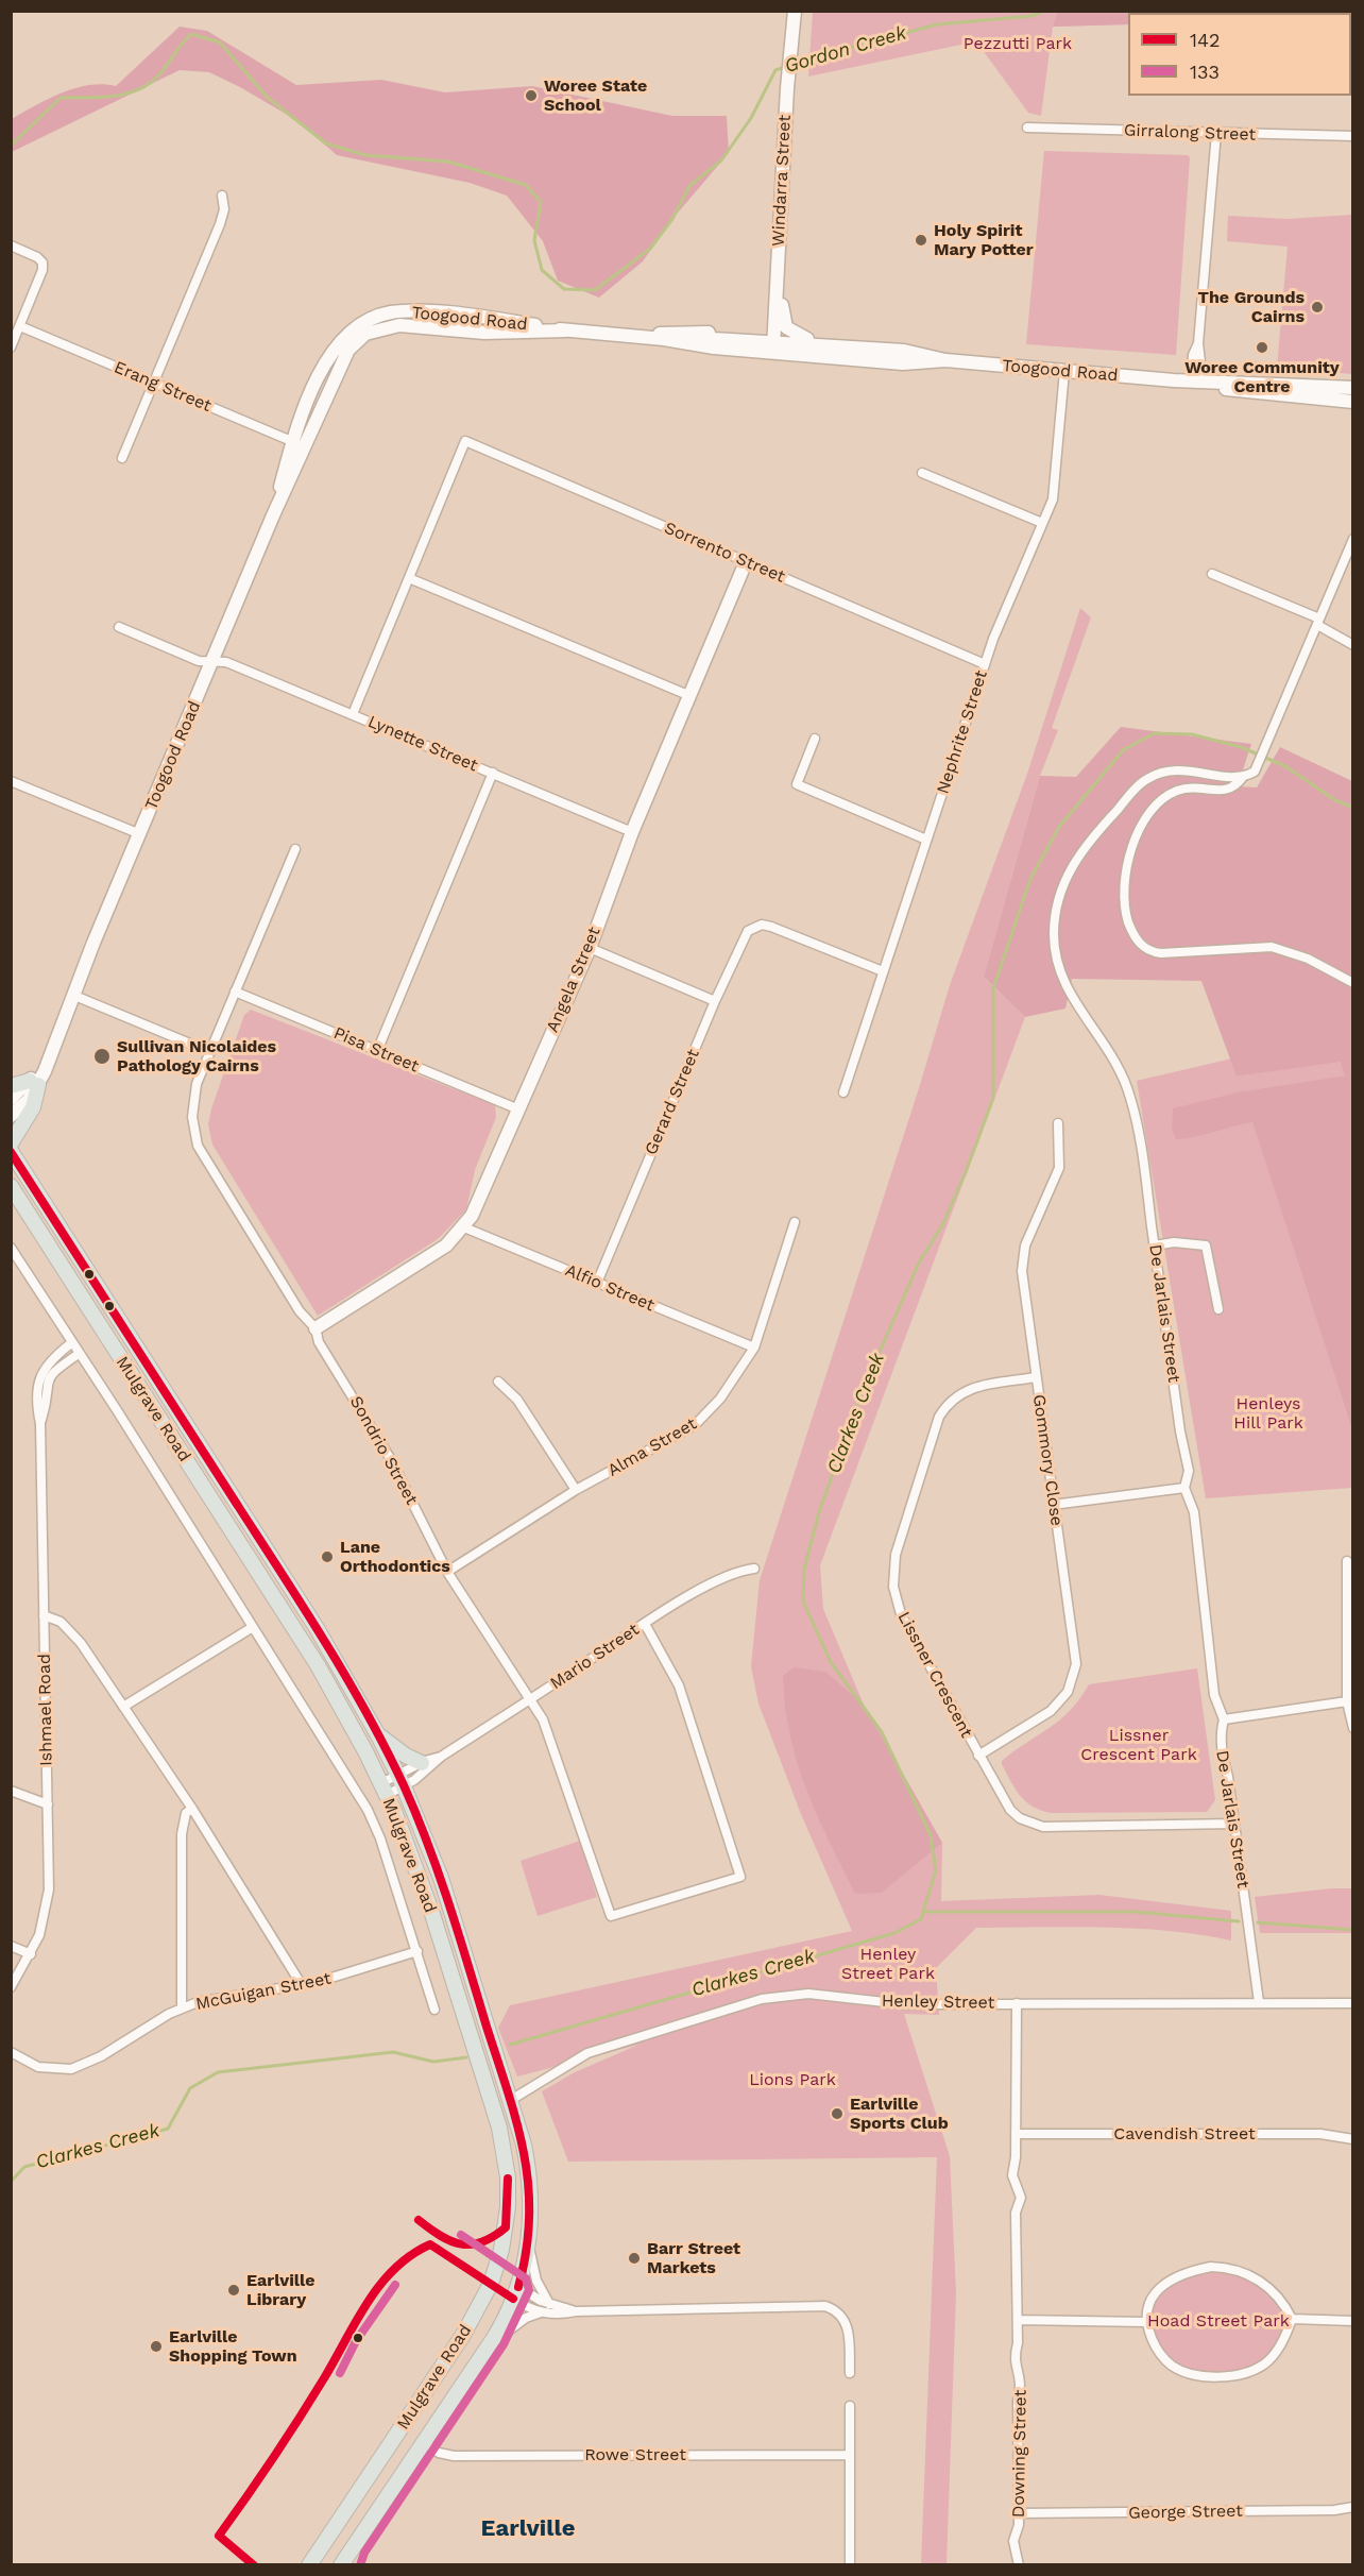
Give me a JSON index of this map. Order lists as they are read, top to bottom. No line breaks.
{"streets":{"main road":["Mulgrave Road"],"street":["Girralong Street","Windarra Street","Toogood Road","Erang Street","Sorrento Street","Nephrite Street","Lynette Street","Angela Street","Pisa Street","Gerard Street","Alfio Street","De Jarlais Street","Alma Street","Sondrio Street","Gommory Close","Mario Street","Lissner Crescent","Ishmael Road","McGuigan Street","Henley Street","Cavendish Street","Downing Street","Rowe Street","George Street"]},"crossings":[["Windarra Street","Toogood Road"],["Toogood Road","Erang Street"],["Toogood Road","Nephrite Street"],["Toogood Road","Lynette Street"],["Sorrento Street","Nephrite Street"],["Sorrento Street","Angela Street"],["Nephrite Street","Gerard Street"],["Lynette Street","Angela Street"],["Angela Street","Pisa Street"],["Angela Street","Alfio Street"],["Angela Street","Sondrio Street"],["Pisa Street","Sondrio Street"],["Gerard Street","Alfio Street"],["Alfio Street","Alma Street"],["De Jarlais Street","Lissner Crescent"],["De Jarlais Street","Henley Street"],["Mulgrave Road","Mario Street"],["Mulgrave Road","Ishmael Road"],["Mulgrave Road","McGuigan Street"],["Mulgrave Road","Henley Street"],["Mulgrave Road","Rowe Street"],["Alma Street","Sondrio Street"],["Sondrio Street","Mario Street"],["Gommory Close","Lissner Crescent"],["Henley Street","Downing Street"],["Cavendish Street","Downing Street"],["Downing Street","George Street"]],"districts":["Earlville"],"water":["Gordon Creek","Clarkes Creek"],"parks":["Pezzutti Park","Henleys Hill Park","Lissner Crescent Park","Henley Street Park","Lions Park","Hoad Street Park"],"places":["Woree State School","Holy Spirit Mary Potter","The Grounds Cairns","Woree Community Centre","Sullivan Nicolaides Pathology Cairns","Lane Orthodontics","Earlville Sports Club","Barr Street Markets","Earlville Library","Earlville Shopping Town"],"lines":["transit line 142","transit line 133"],"legend":["142","133"]}
